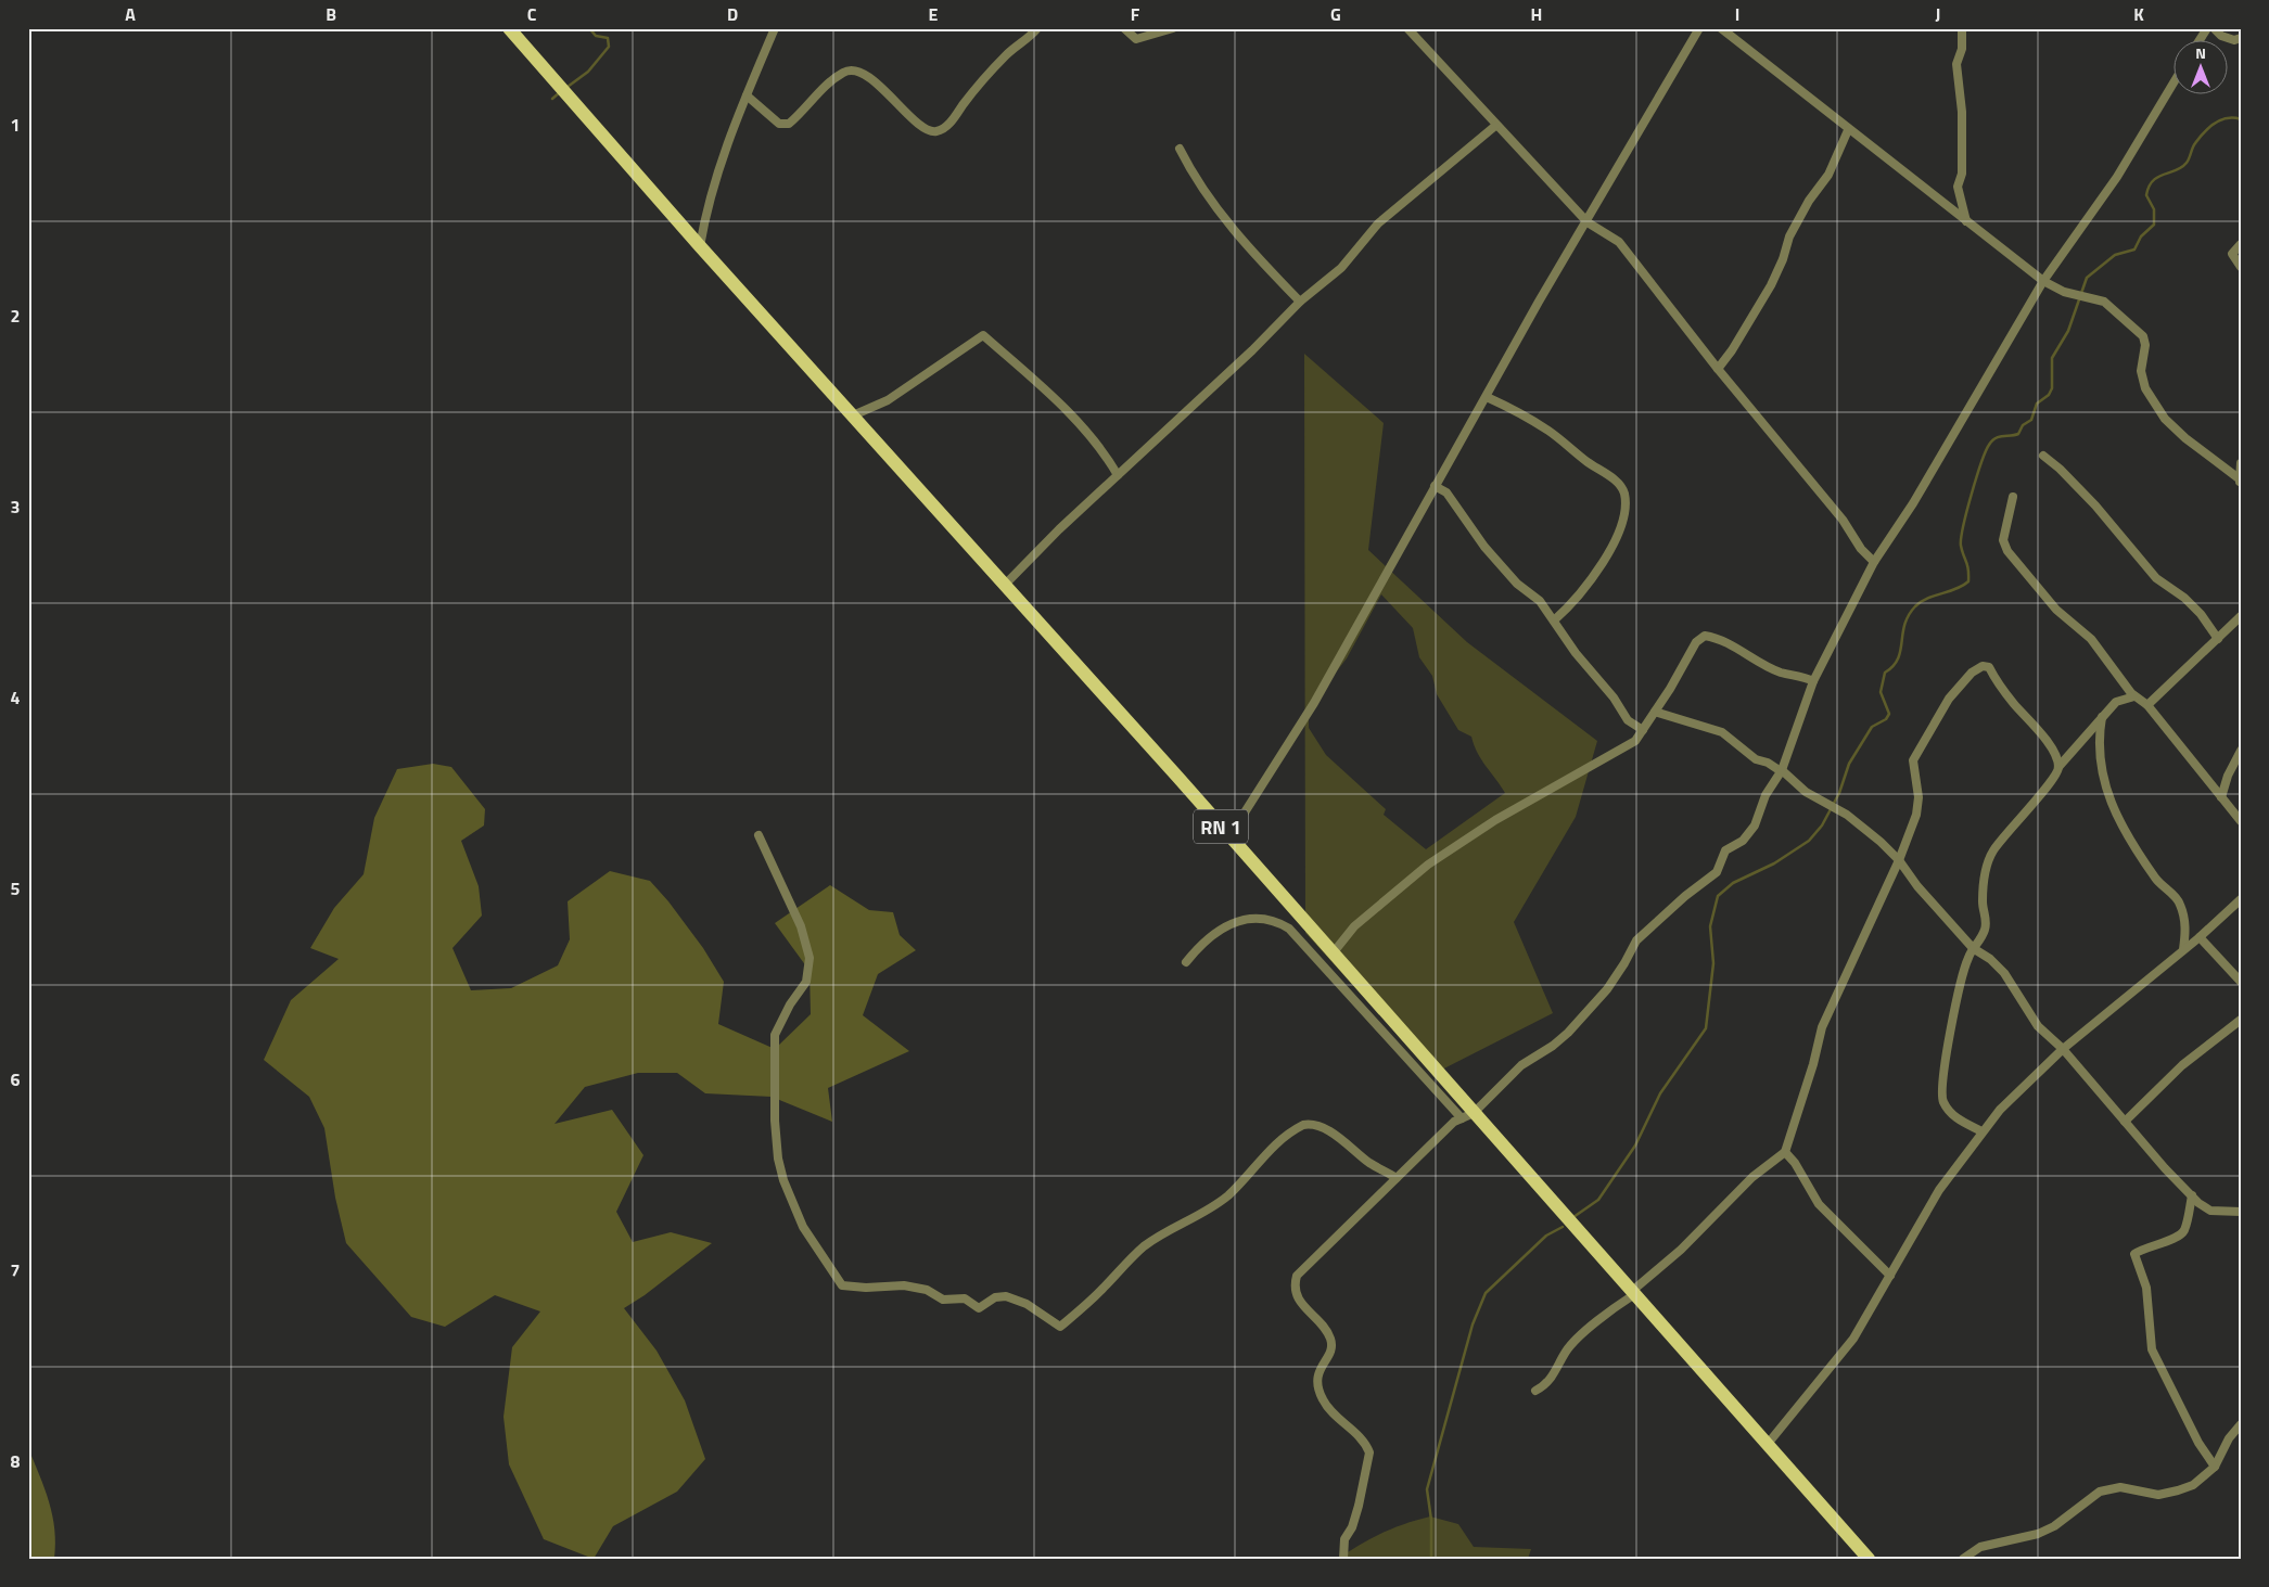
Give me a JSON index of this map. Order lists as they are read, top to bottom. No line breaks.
{"streets":{"main road":["RN 1"]},"north":"top","grid":{"columns":["A","B","C","D","E","F","G","H","I","J","K"],"rows":["1","2","3","4","5","6","7","8"]}}
